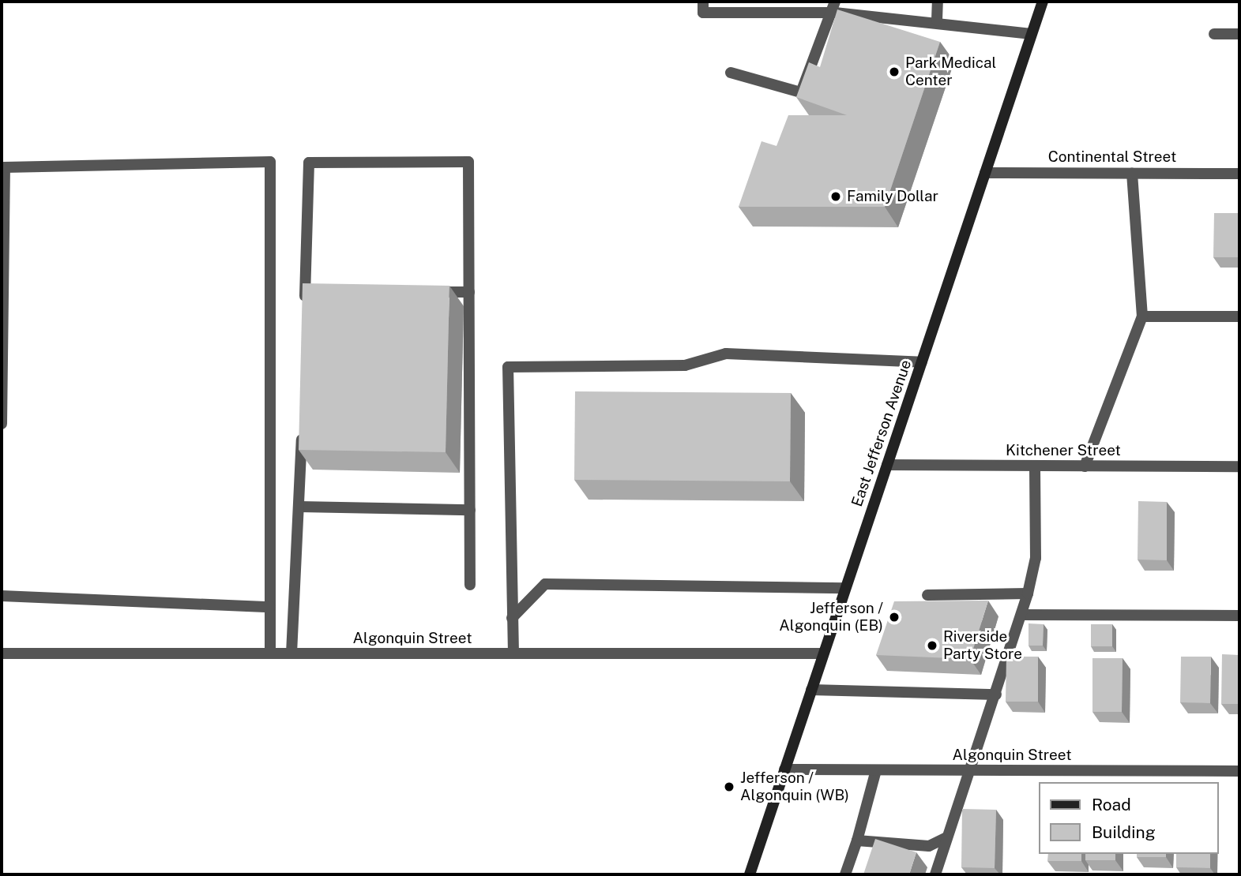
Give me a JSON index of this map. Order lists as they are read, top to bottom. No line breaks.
{"streets":{"main road":["East Jefferson Avenue"],"street":["Continental Street","Kitchener Street","Algonquin Street"]},"crossings":[["Continental Street","East Jefferson Avenue"],["East Jefferson Avenue","Kitchener Street"],["East Jefferson Avenue","Algonquin Street"]],"places":["Park Medical Center","Family Dollar","Jefferson / Algonquin (EB)","Riverside Party Store","Jefferson / Algonquin (WB)"],"legend":["Road","Building"]}
